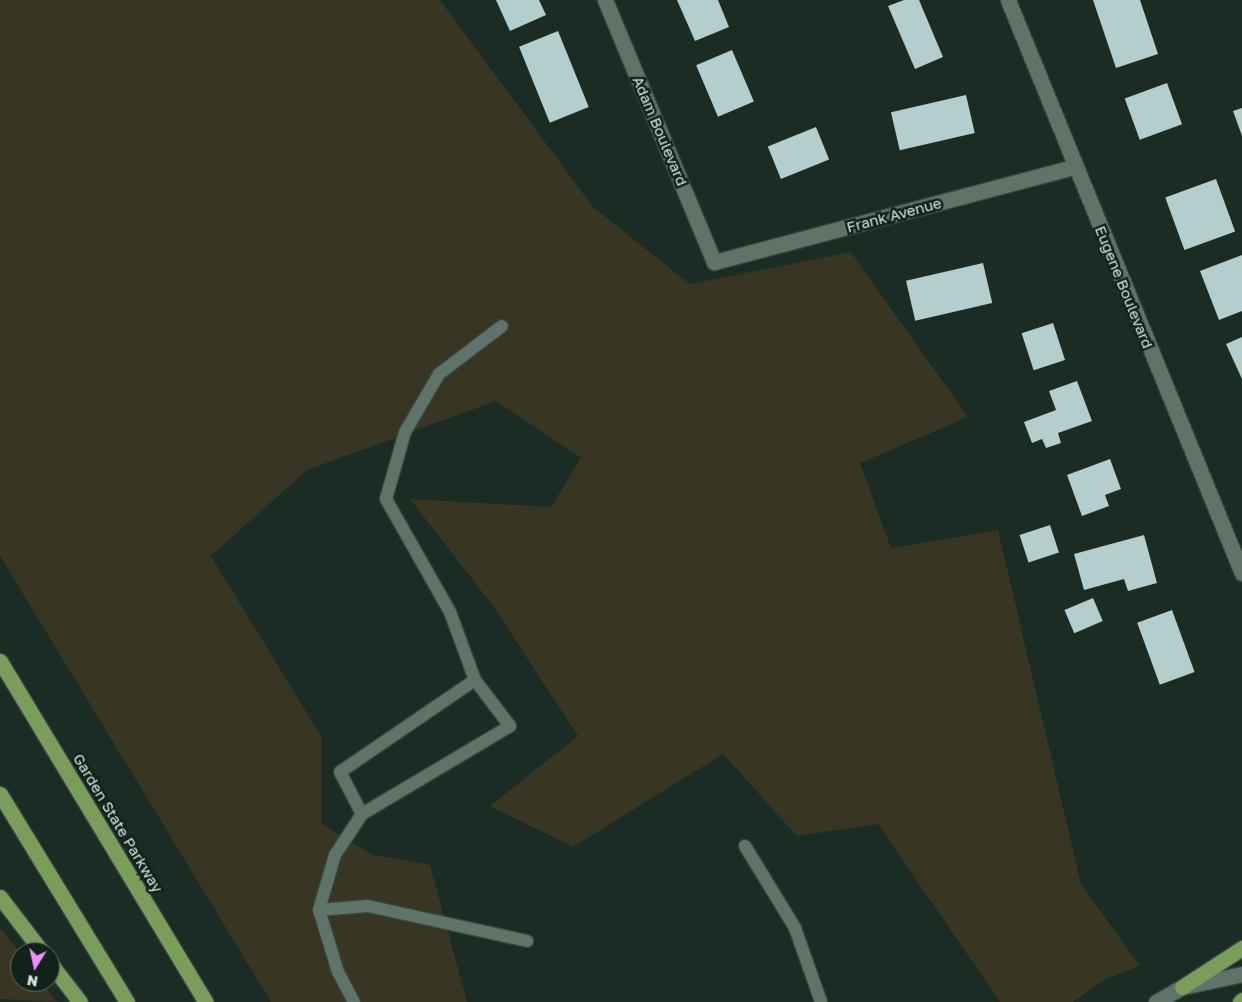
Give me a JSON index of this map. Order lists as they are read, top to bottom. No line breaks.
{"streets":{"highway":["Garden State Parkway"],"street":["Adam Boulevard","Frank Avenue","Eugene Boulevard"]},"crossings":[["Adam Boulevard","Frank Avenue"],["Frank Avenue","Eugene Boulevard"]],"north":"bottom"}
